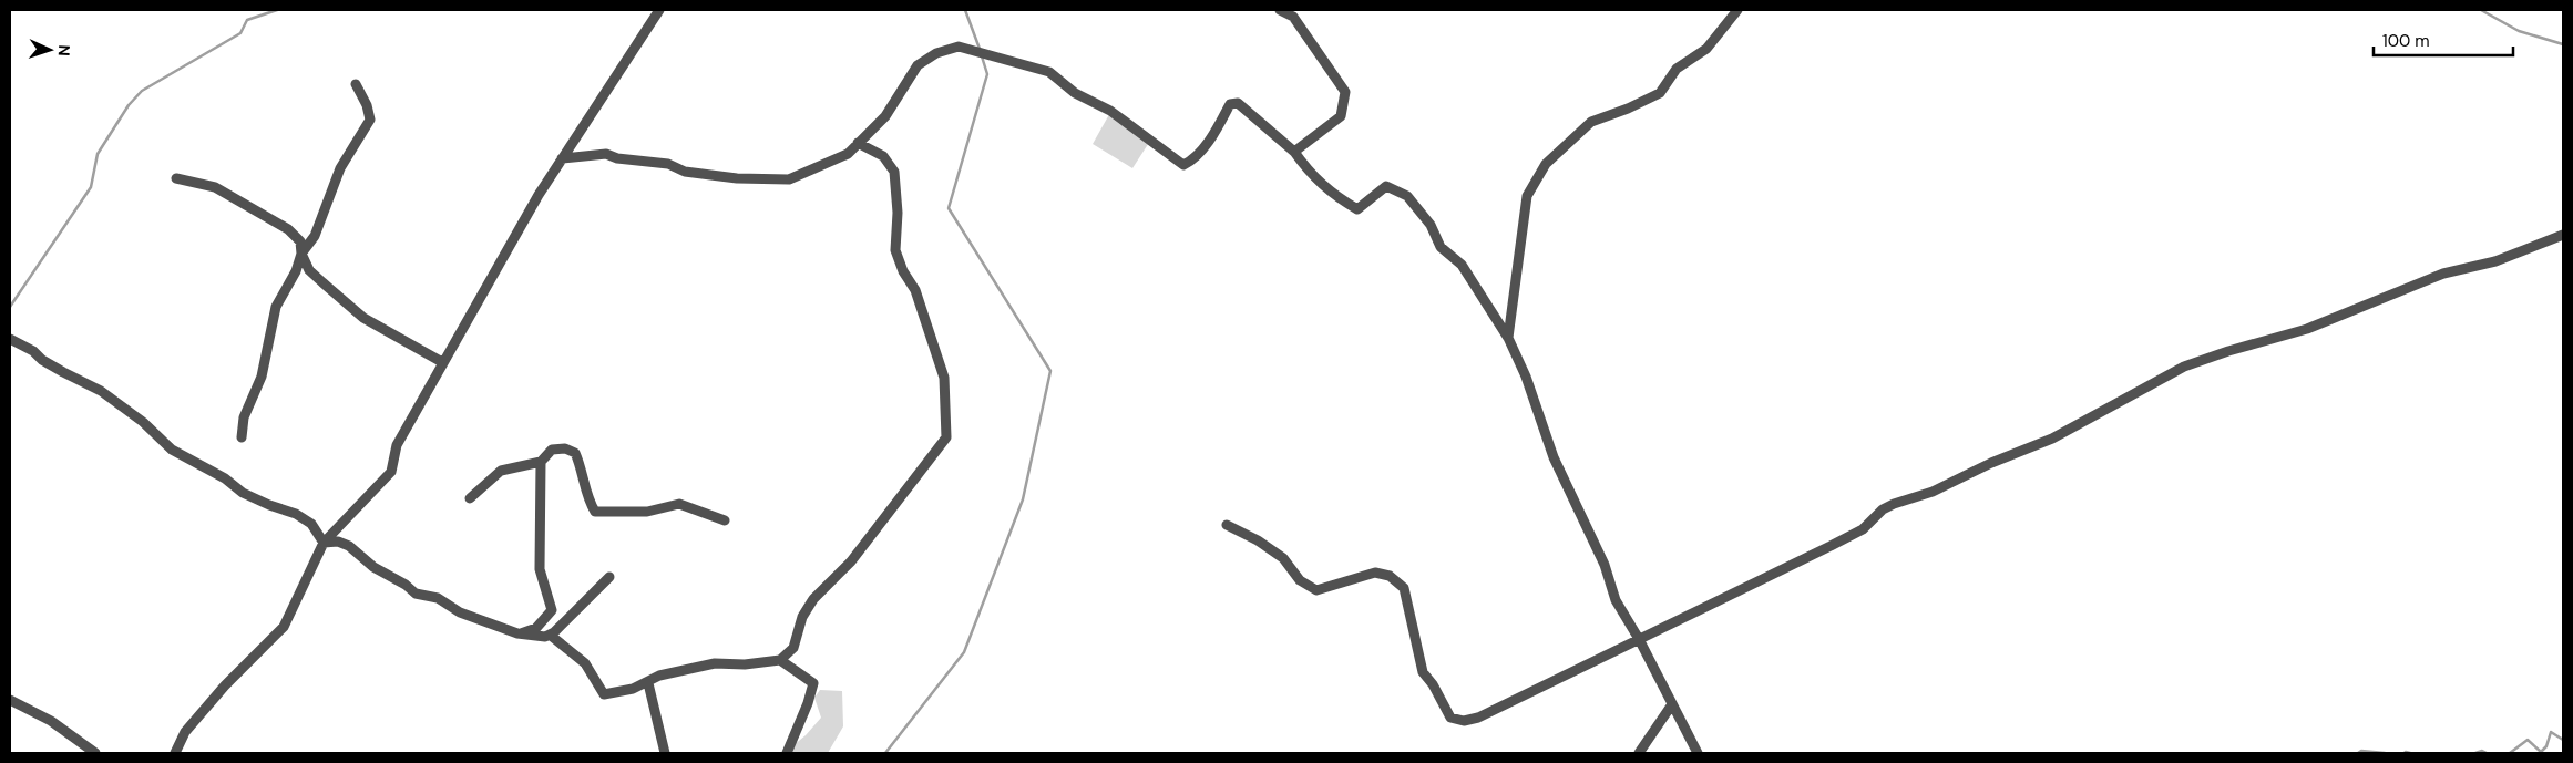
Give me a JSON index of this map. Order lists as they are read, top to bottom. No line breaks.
{"scale_bar":"100 m","north":"right"}
